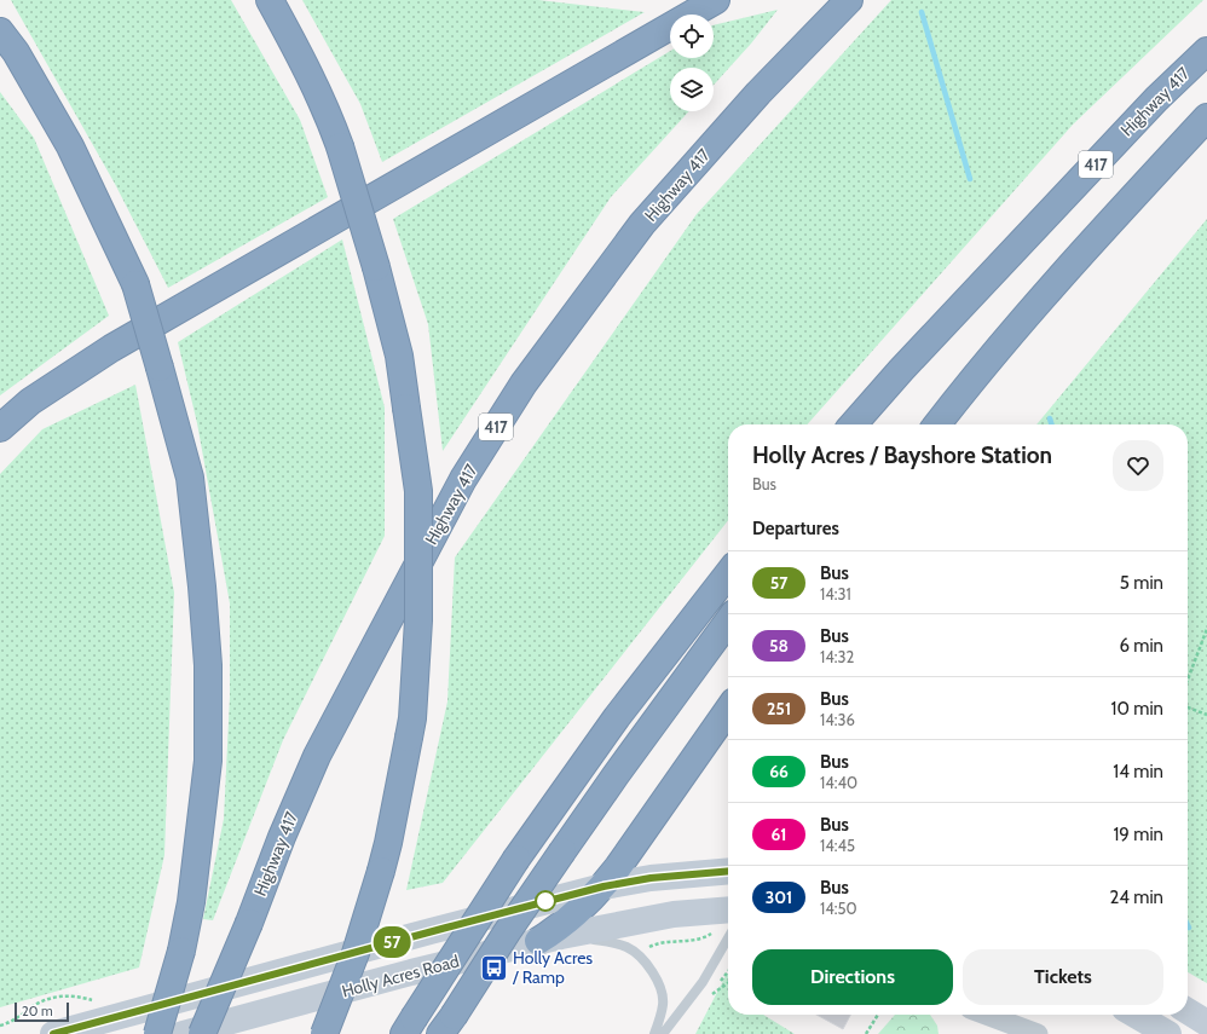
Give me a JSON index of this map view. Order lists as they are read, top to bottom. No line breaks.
{"streets":{"highway":["Highway 417","417"],"main road":["Holly Acres Road"]},"places":{"bus stop":["Holly Acres / Ramp"]},"lines":["bus line 57"],"scale_bar":"20 m","page":{"on_map":"57","heading":[["Holly Acres / Bayshore Station","Bus"],"Departures"],"list":[{"mark":"57","name":"Bus","note":"14:31","value":"5 min"},{"mark":"58","name":"Bus","note":"14:32","value":"6 min"},{"mark":"251","name":"Bus","note":"14:36","value":"10 min"},{"mark":"66","name":"Bus","note":"14:40","value":"14 min"},{"mark":"61","name":"Bus","note":"14:45","value":"19 min"},{"mark":"301","name":"Bus","note":"14:50","value":"24 min"}],"buttons":["Directions","Tickets"],"scale":"20 m"}}
